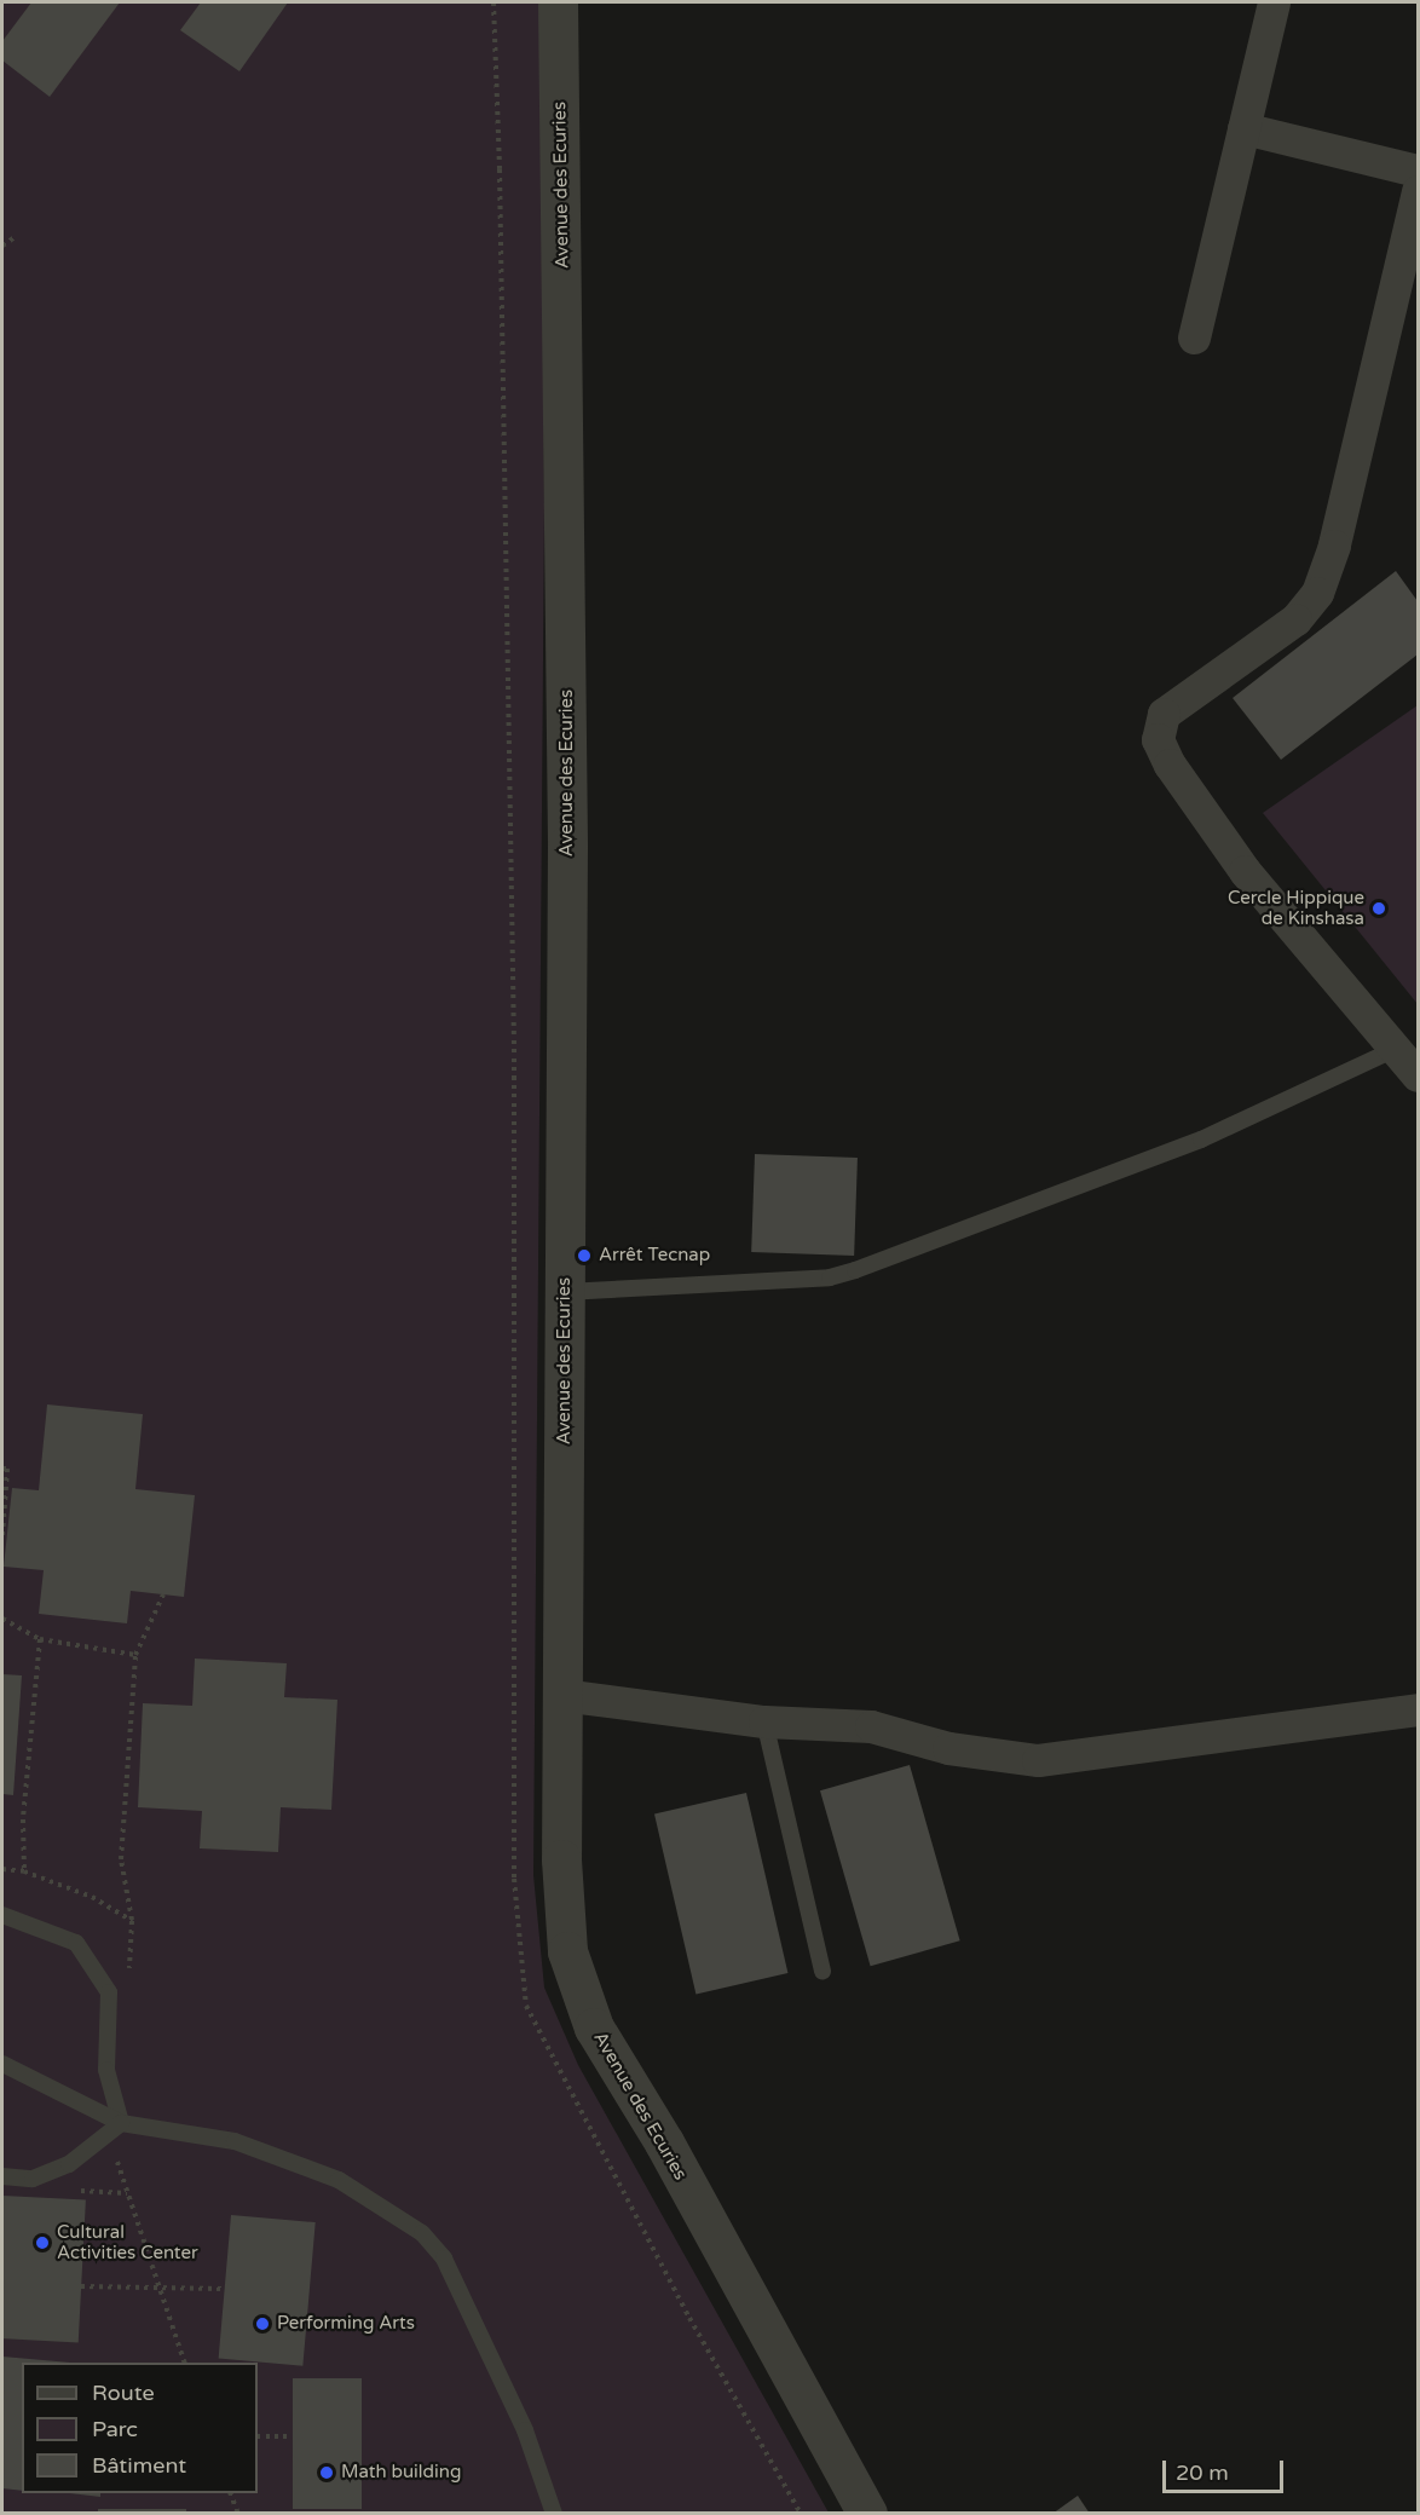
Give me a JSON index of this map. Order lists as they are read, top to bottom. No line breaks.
{"streets":{"street":["Avenue des Ecuries"]},"places":["Cercle Hippique de Kinshasa","Arrêt Tecnap","Cultural Activities Center","Performing Arts","Math building"],"legend":["Route","Parc","Bâtiment"],"scale_bar":"20 m"}
